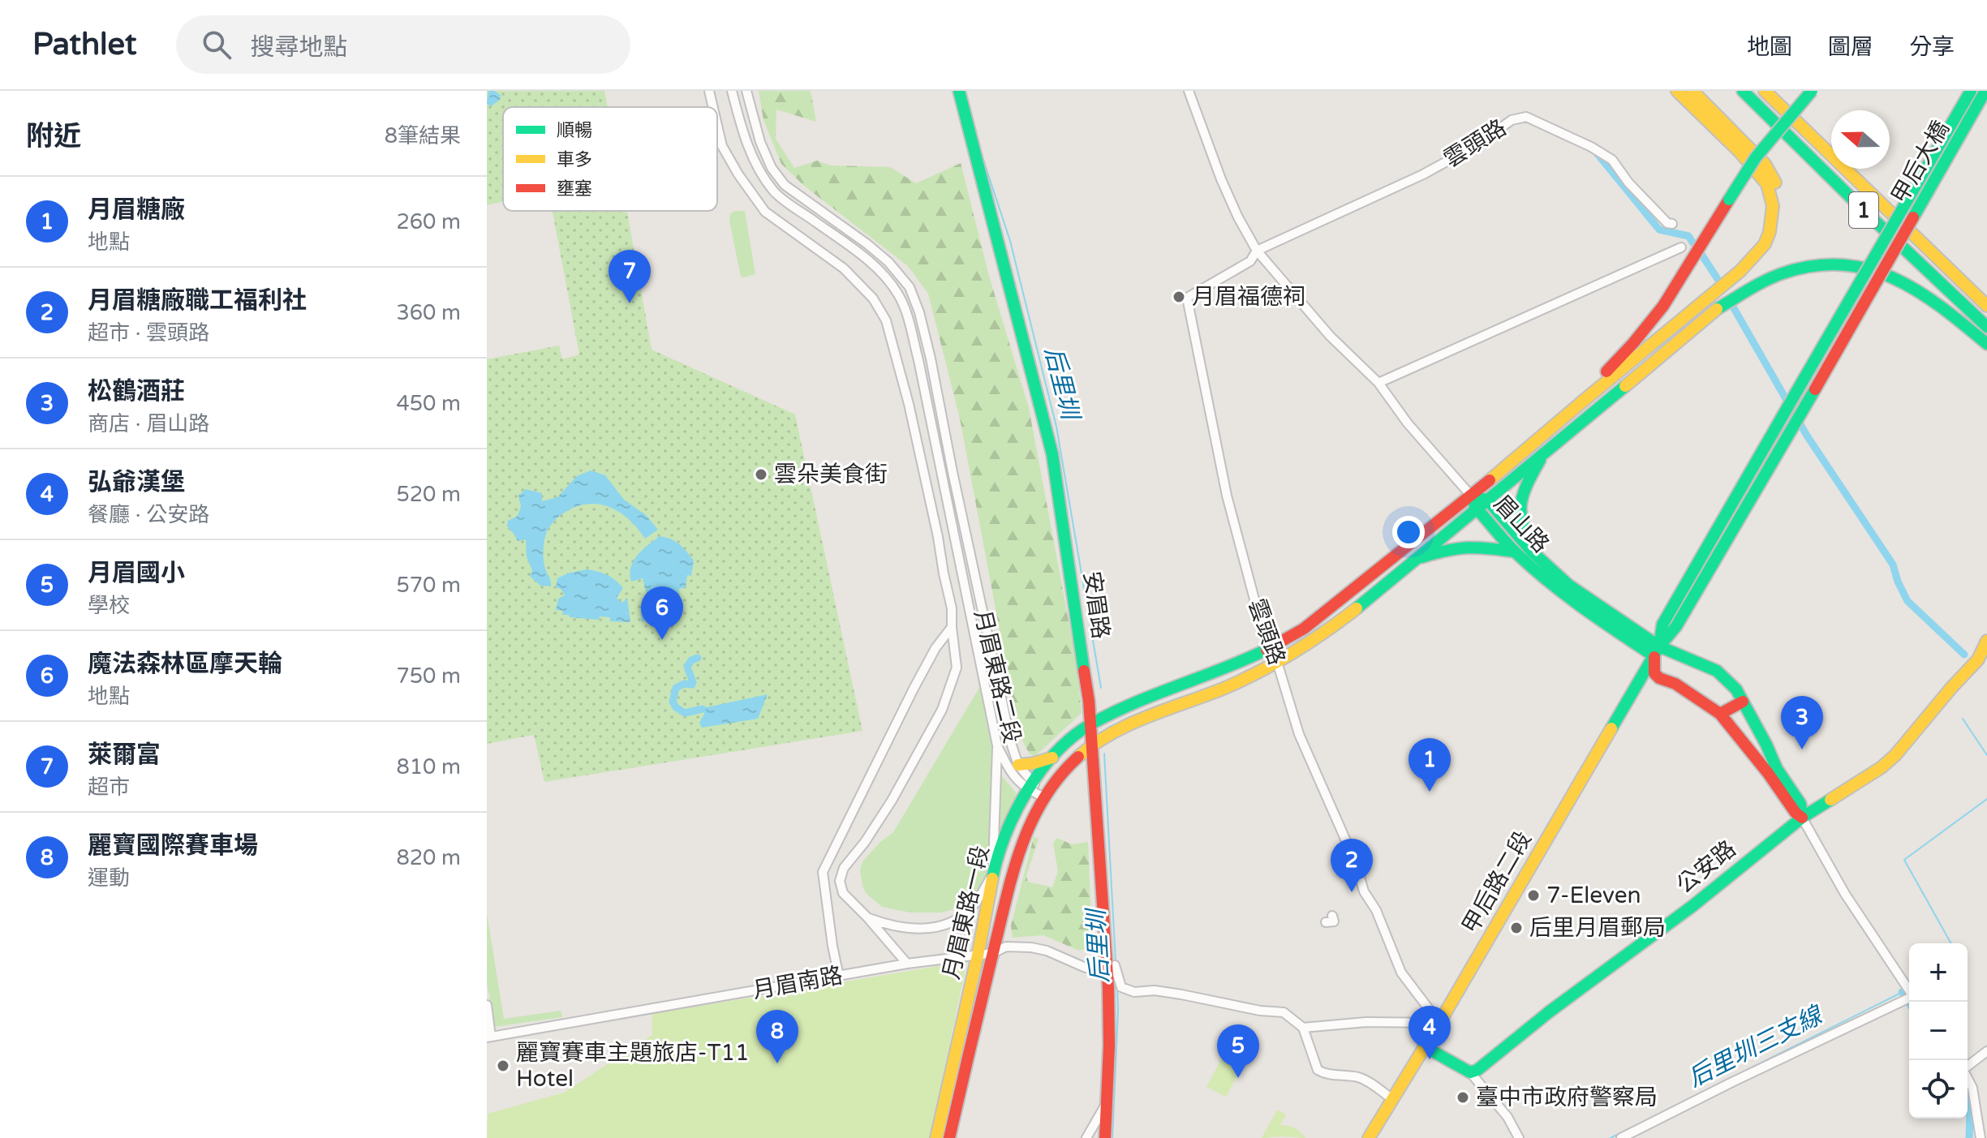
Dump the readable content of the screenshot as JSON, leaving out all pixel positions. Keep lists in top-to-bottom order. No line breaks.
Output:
{"streets":{"main road":["甲后大橋","1","眉山路","安眉路","公安路","甲后路二段","月眉東路一段"],"street":["雲頭路","月眉東路二段","月眉南路"]},"crossings":[["雲頭路","甲后路二段"],["雲頭路","月眉東路一段"],["甲后大橋","甲后路二段"],["眉山路","公安路"],["眉山路","甲后路二段"],["眉山路","月眉東路一段"],["安眉路","月眉東路一段"],["安眉路","月眉南路"],["月眉東路二段","月眉東路一段"],["月眉東路一段","月眉南路"]],"water":["后里圳","后里圳三支線"],"places":["月眉福德祠","雲朵美食街","7-Eleven","后里月眉郵局","麗寶賽車主題旅店-T11 Hotel","臺中市政府警察局"],"legend":["順暢","車多","壅塞"],"north":"left","page":{"header":"Pathlet","search":"搜尋地點","nav":["地圖","圖層","分享"],"heading":["附近","8筆結果"],"list":[{"mark":"1","name":"月眉糖廠","note":"地點","value":"260 m"},{"mark":"2","name":"月眉糖廠職工福利社","note":"超市 · 雲頭路","value":"360 m"},{"mark":"3","name":"松鶴酒莊","note":"商店 · 眉山路","value":"450 m"},{"mark":"4","name":"弘爺漢堡","note":"餐廳 · 公安路","value":"520 m"},{"mark":"5","name":"月眉國小","note":"學校","value":"570 m"},{"mark":"6","name":"魔法森林區摩天輪","note":"地點","value":"750 m"},{"mark":"7","name":"萊爾富","note":"超市","value":"810 m"},{"mark":"8","name":"麗寶國際賽車場","note":"運動","value":"820 m"}],"pins":["7","6","3","1","2","4","8","5"],"map_buttons":["+","−"]}}
